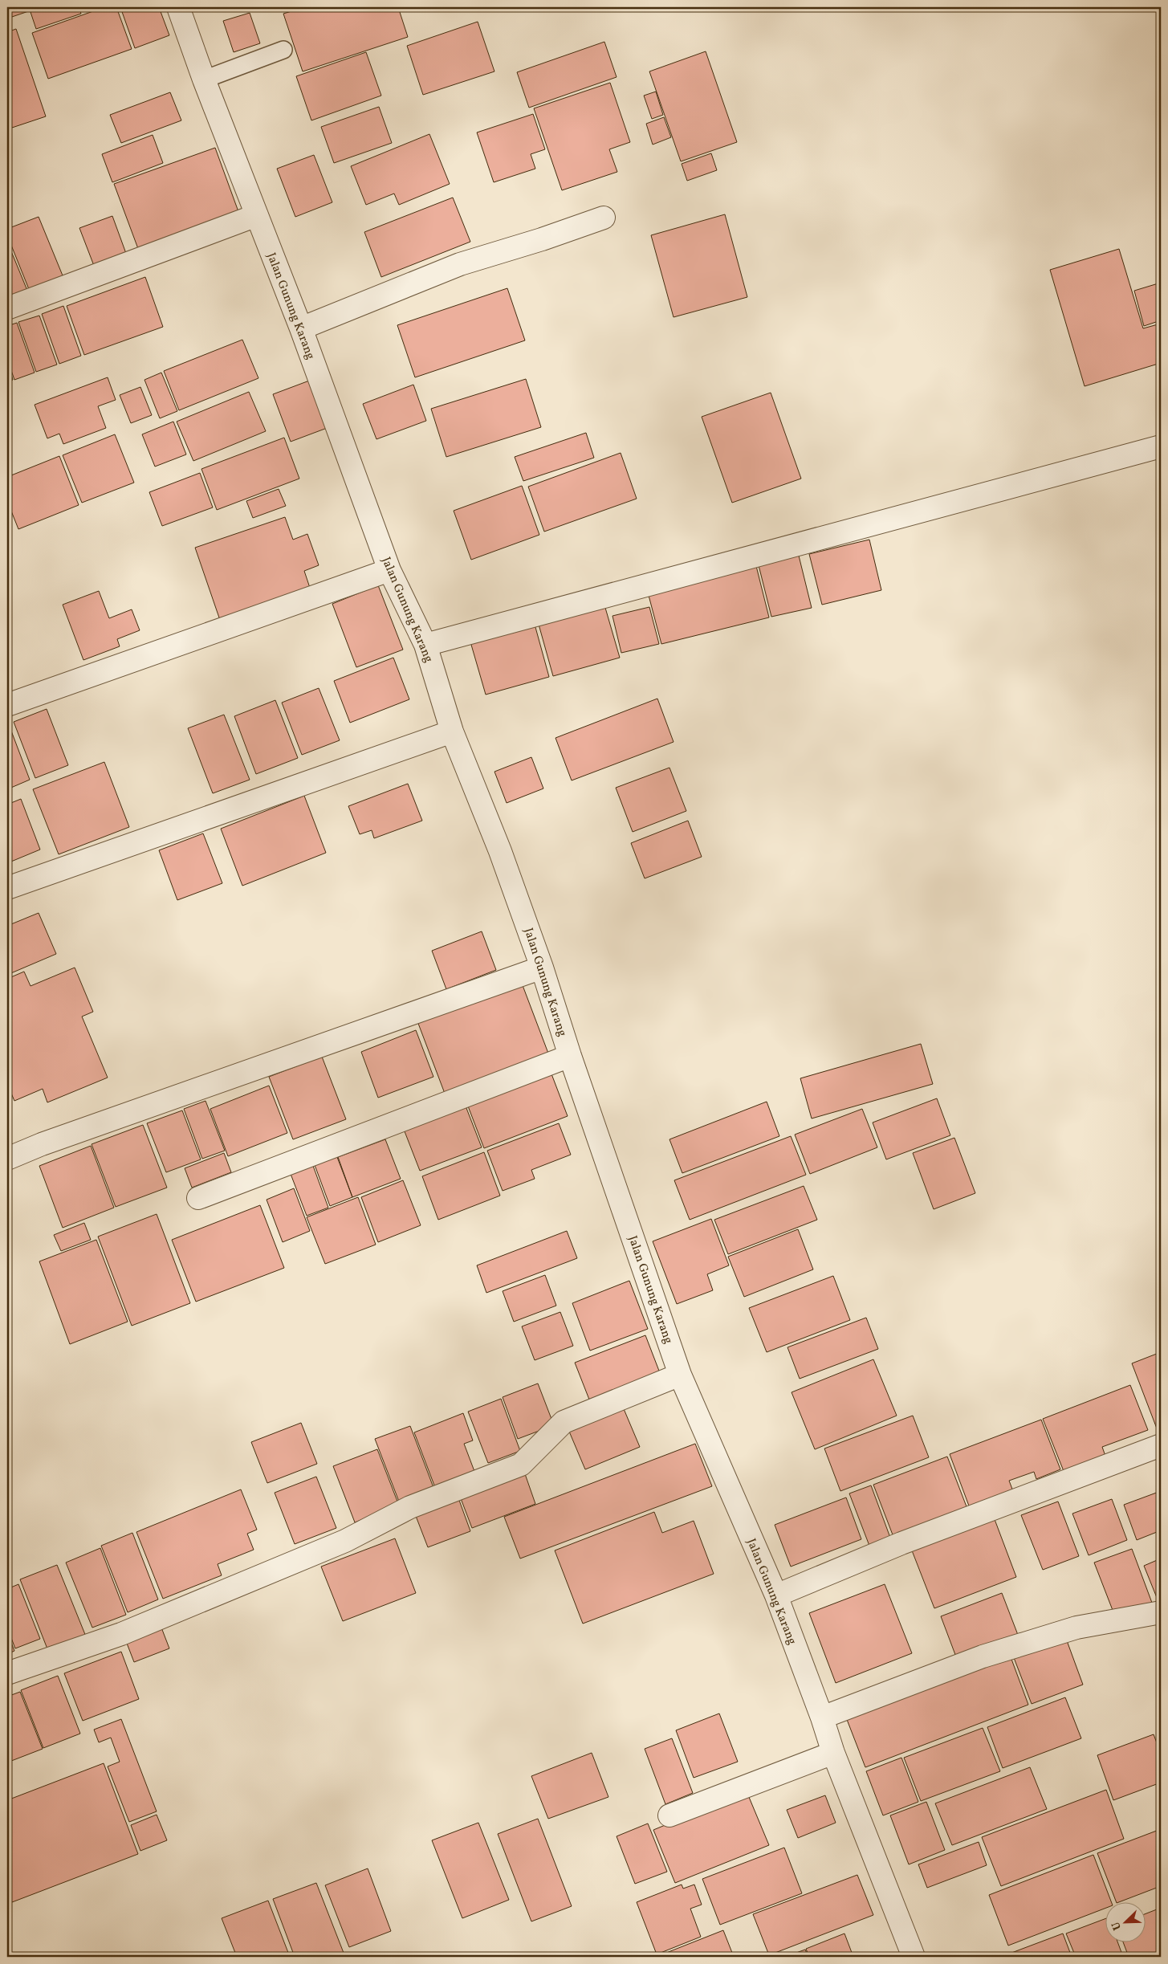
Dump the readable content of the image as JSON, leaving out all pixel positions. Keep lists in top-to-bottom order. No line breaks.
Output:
{"streets":{"street":["Jalan Gunung Karang"]},"north":"bottom left"}
